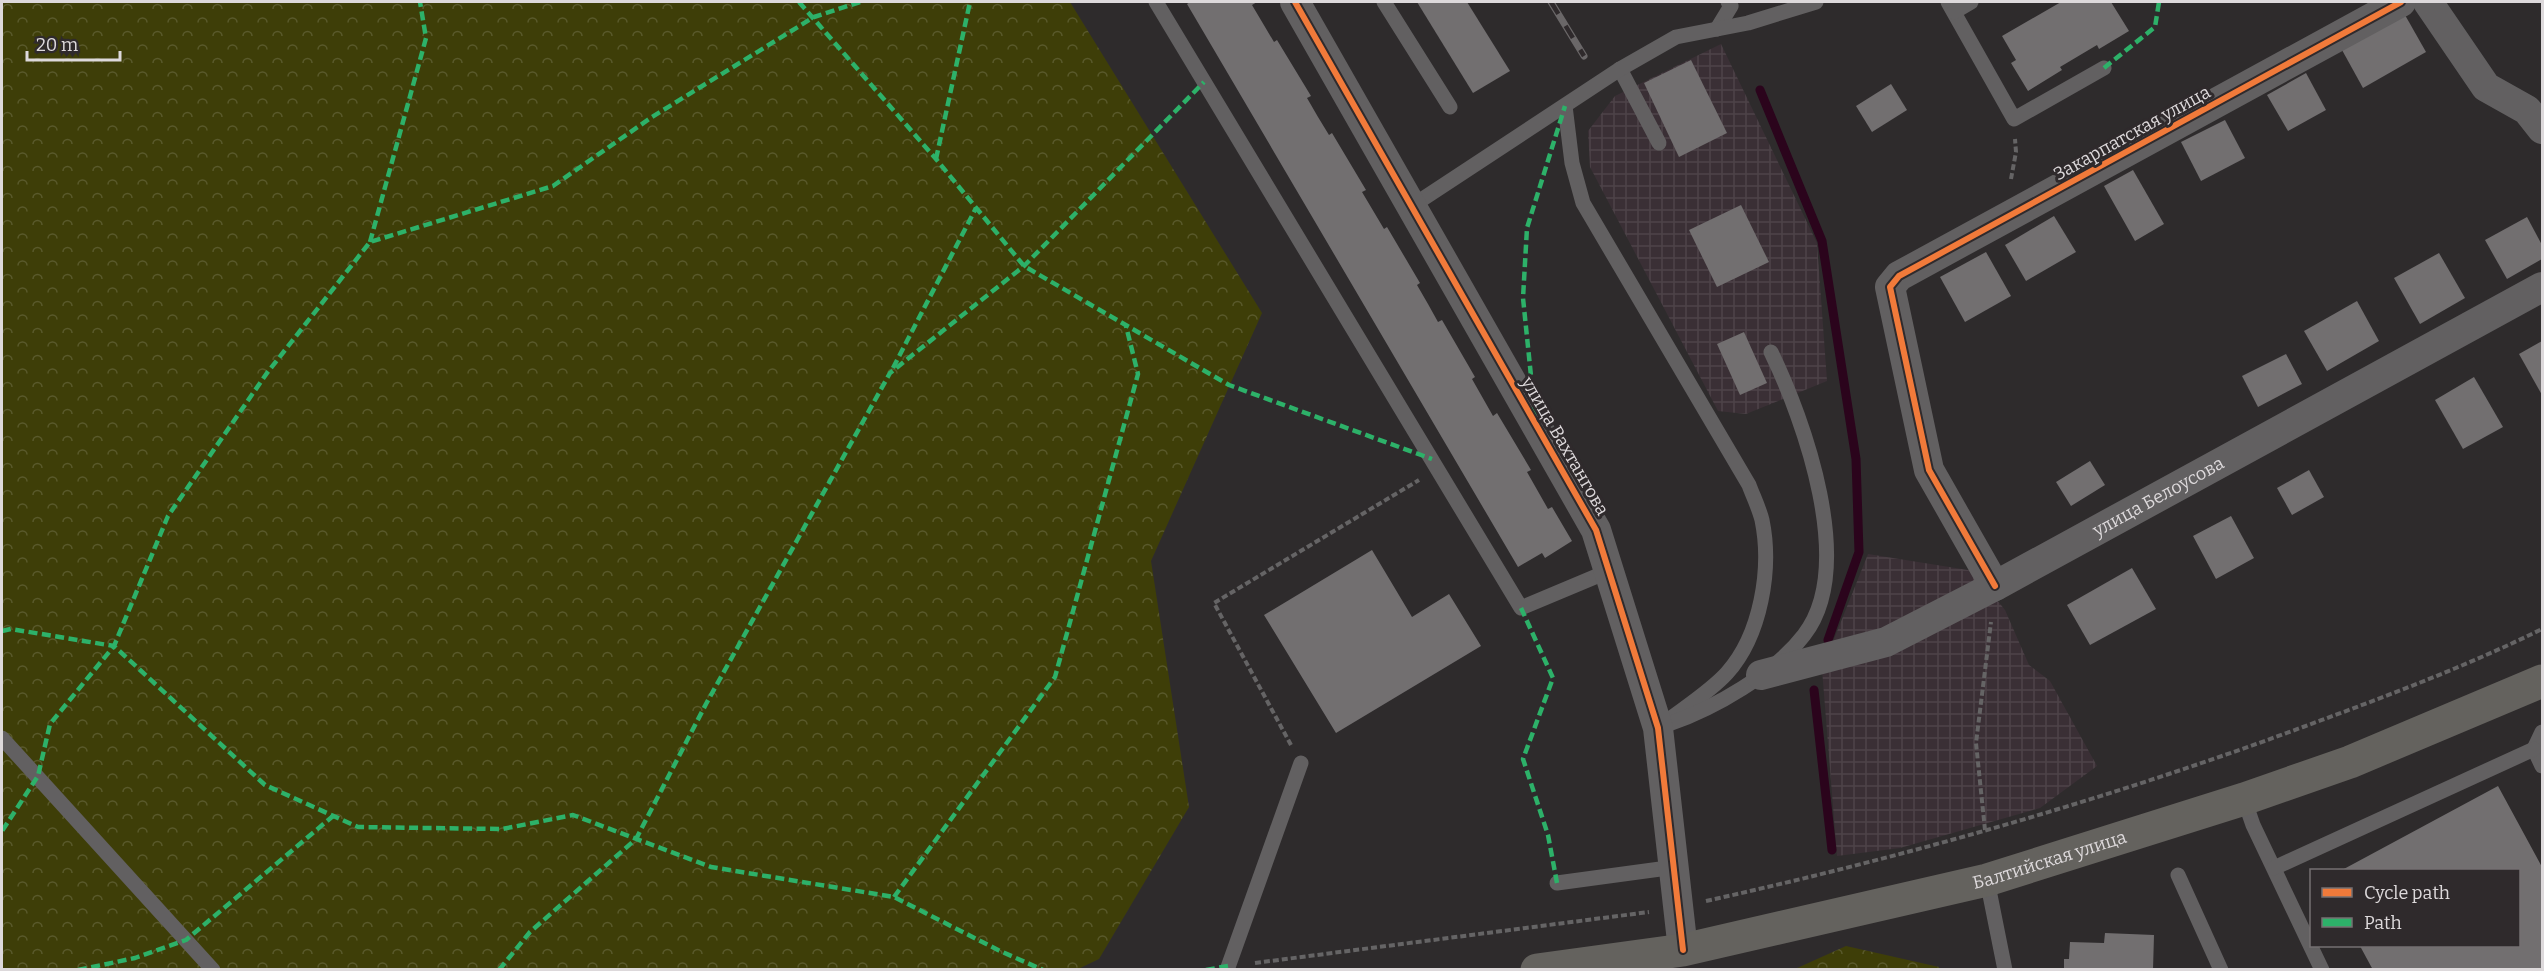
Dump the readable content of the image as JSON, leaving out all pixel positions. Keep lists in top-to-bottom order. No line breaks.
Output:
{"streets":{"main road":["Балтийская улица"],"street":["Закарпатская улица","улица Вахтангова","улица Белоусова"]},"crossings":[["Закарпатская улица","улица Белоусова"],["улица Вахтангова","Балтийская улица"]],"legend":["Cycle path","Path"],"scale_bar":"20 m"}
